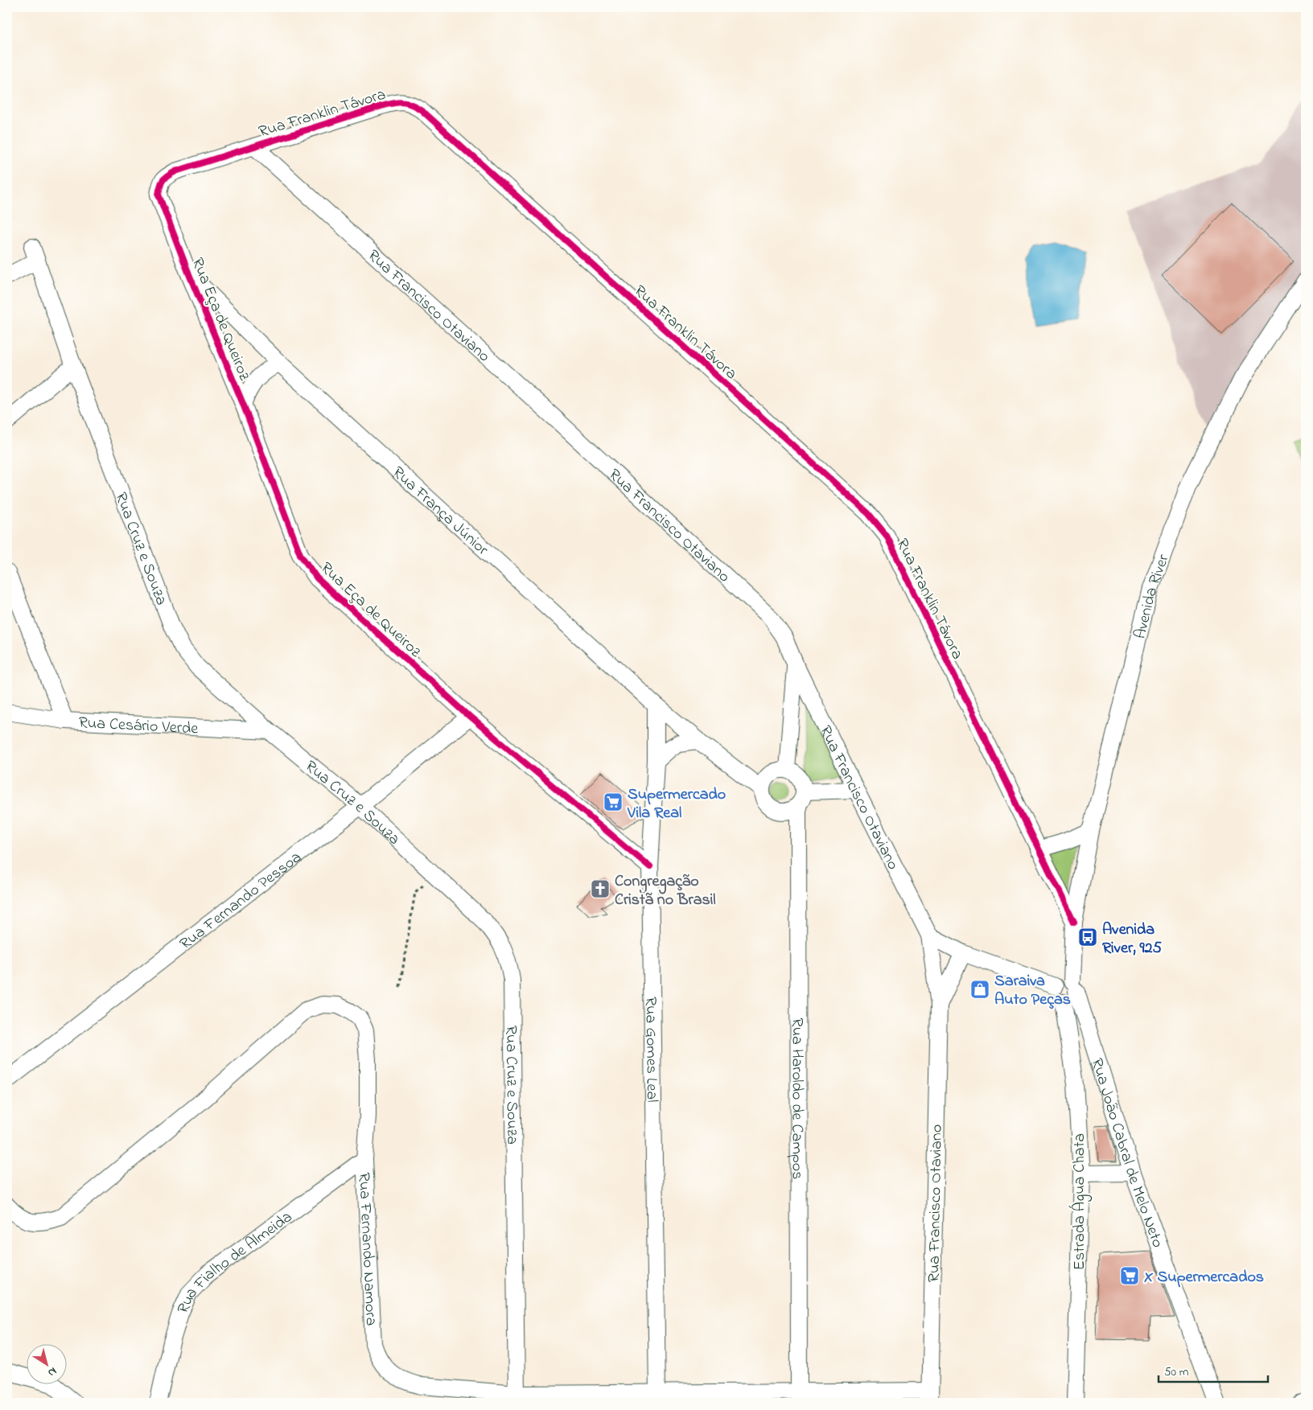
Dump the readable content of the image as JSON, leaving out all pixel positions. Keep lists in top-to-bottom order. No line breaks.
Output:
{"streets":{"street":["Rua Franklin Távora","Rua Francisco Otaviano","Rua Eça de Queiroz","Rua França Júnior","Rua Cruz e Souza","Avenida River","Rua Cesário Verde","Rua Fernando Pessoa","Rua Gomes Leal","Rua Haroldo de Campos","Rua João Cabral de Melo Neto","Estrada Água Chata","Rua Fernando Namora","Rua Fialho de Almeida"]},"crossings":[["Rua Franklin Távora","Rua Francisco Otaviano"],["Rua Franklin Távora","Rua Eça de Queiroz"],["Rua Franklin Távora","Avenida River"],["Rua Francisco Otaviano","Rua Fernando Namora"],["Rua Eça de Queiroz","Rua França Júnior"],["Rua Eça de Queiroz","Rua Fernando Pessoa"],["Rua Eça de Queiroz","Rua Gomes Leal"],["Rua França Júnior","Rua Gomes Leal"],["Rua França Júnior","Rua Haroldo de Campos"],["Rua Cruz e Souza","Rua Cesário Verde"],["Rua Cruz e Souza","Rua Fernando Pessoa"],["Rua Cruz e Souza","Rua Fernando Namora"],["Avenida River","Rua João Cabral de Melo Neto"],["Avenida River","Estrada Água Chata"],["Rua Gomes Leal","Rua Fernando Namora"],["Rua Haroldo de Campos","Rua Fernando Namora"],["Rua João Cabral de Melo Neto","Estrada Água Chata"],["Rua Fernando Namora","Rua Fialho de Almeida"]],"places":{"supermarket":["Supermercado Vila Real","X Supermercados"],"church":["Congregação Cristã no Brasil"],"bus stop":["Avenida River, 925"],"shop":["Saraiva Auto Peças"]},"scale_bar":"50 m","north":"bottom right"}
